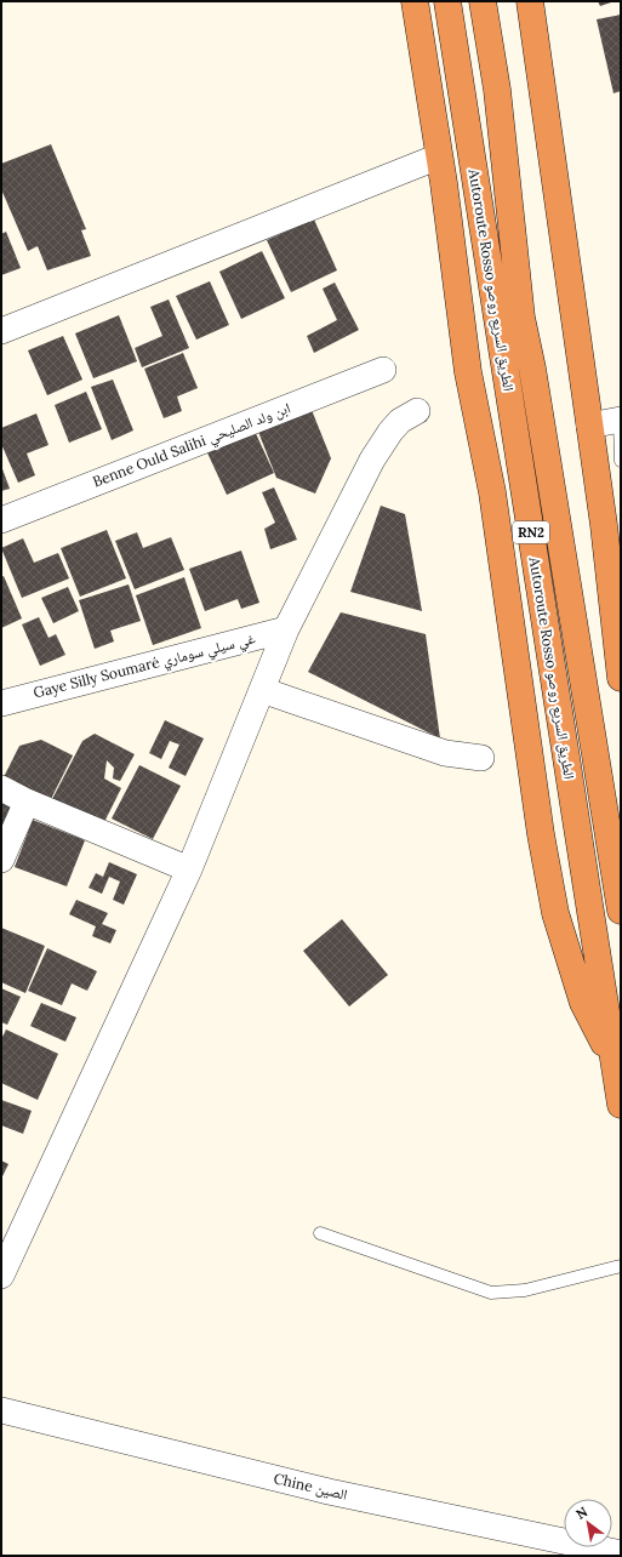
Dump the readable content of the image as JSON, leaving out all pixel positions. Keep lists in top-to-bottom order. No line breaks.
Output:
{"streets":{"highway":["Autoroute Rosso الطريق السريع روصو","RN2"],"street":["Benne Ould Salihi ابن ولد الصليحي","Gaye Silly Soumaré غي سيلي سوماري","Chine الصين"]},"north":"top left"}
